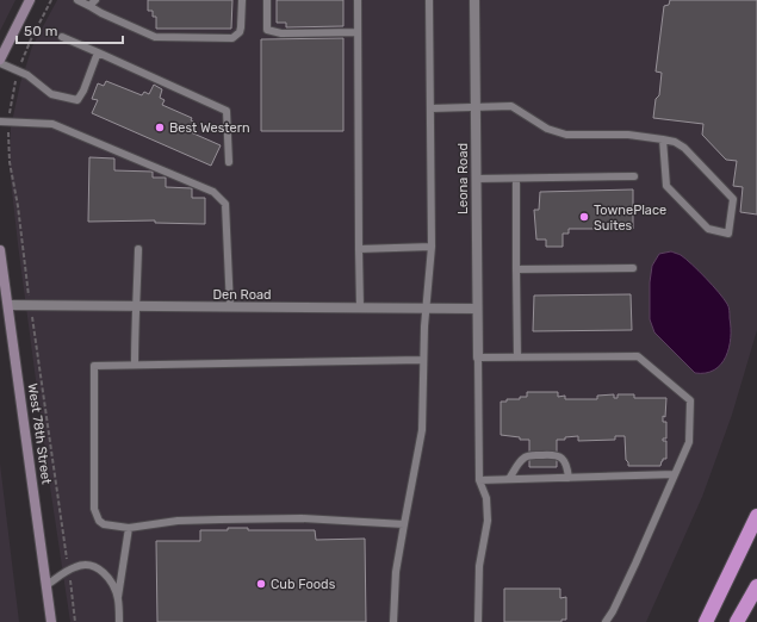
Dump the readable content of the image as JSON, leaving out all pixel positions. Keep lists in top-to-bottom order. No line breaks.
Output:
{"streets":{"street":["Leona Road","Den Road","West 78th Street"]},"crossings":[["Leona Road","Den Road"],["Den Road","West 78th Street"]],"places":["Best Western","TownePlace Suites","Cub Foods"],"scale_bar":"50 m"}
